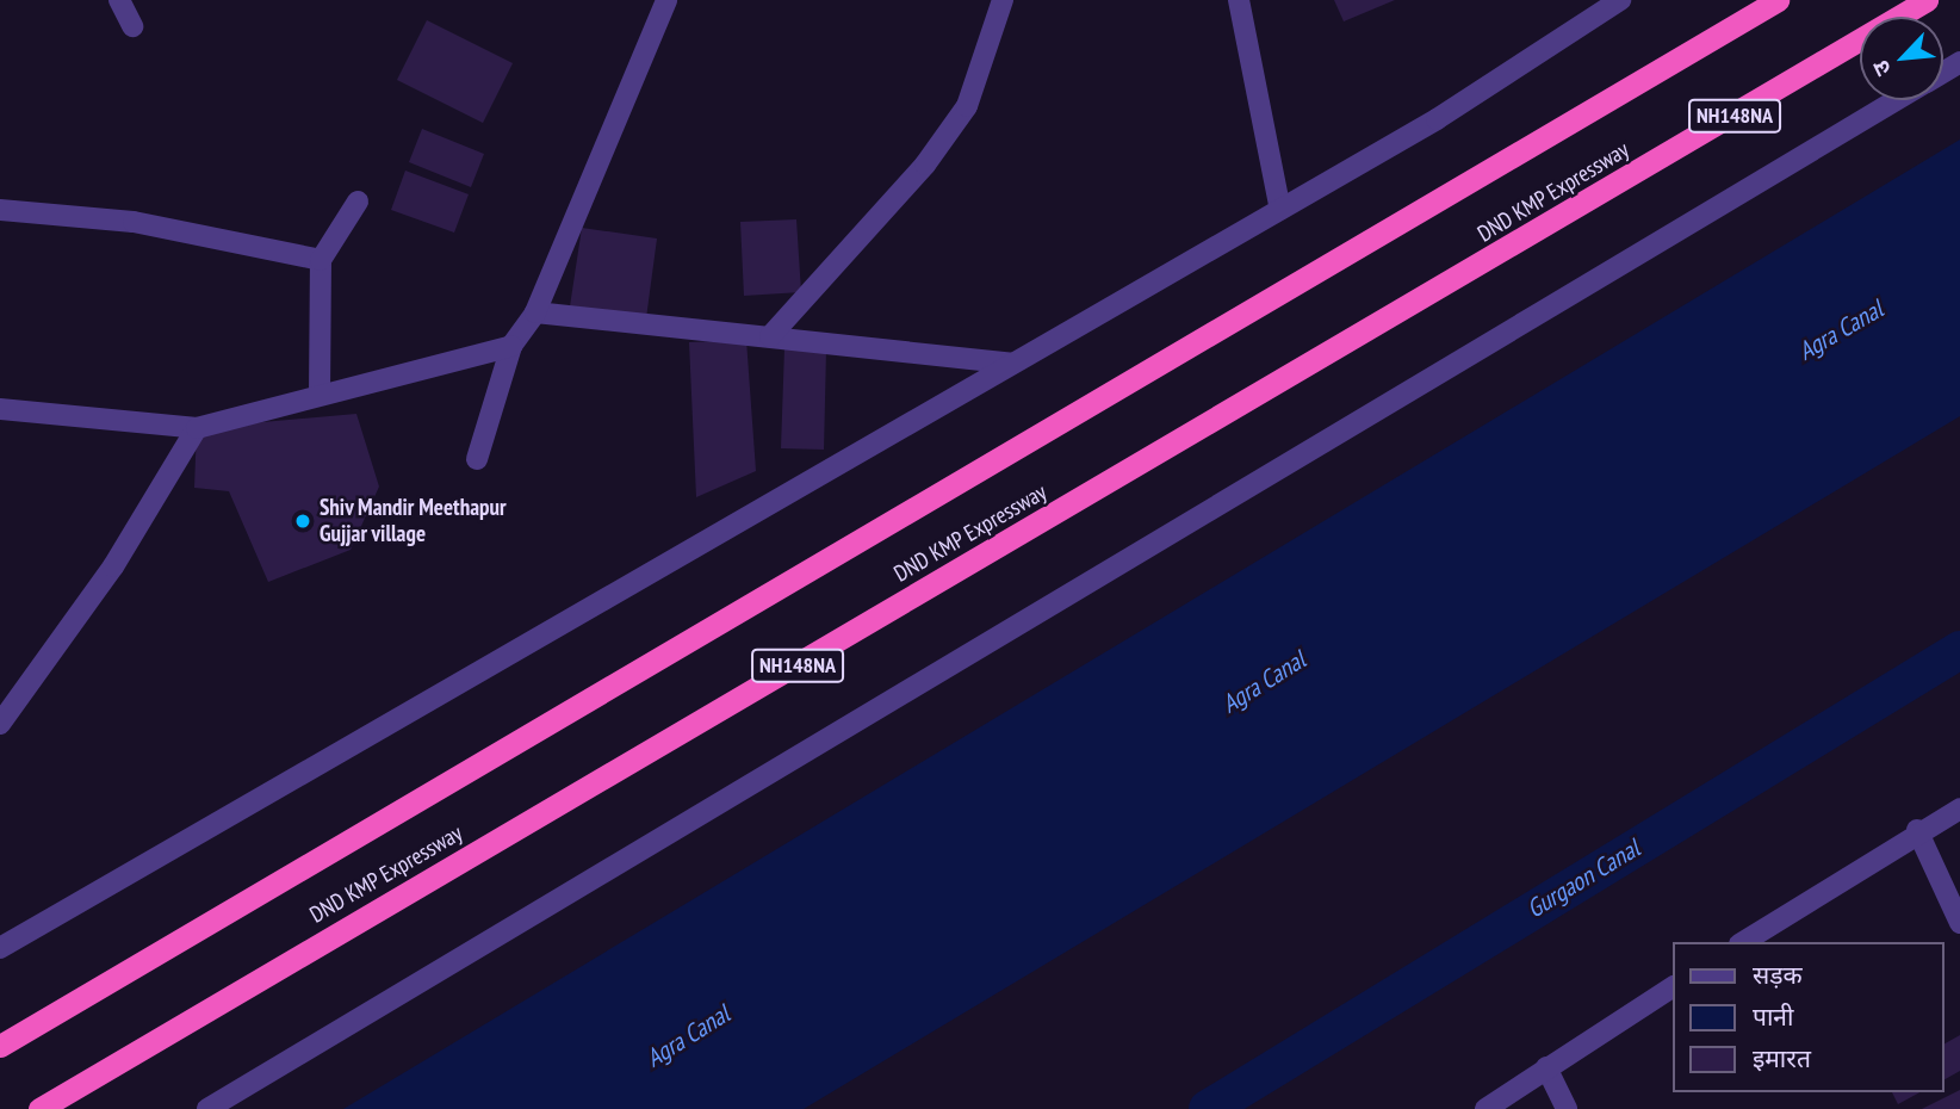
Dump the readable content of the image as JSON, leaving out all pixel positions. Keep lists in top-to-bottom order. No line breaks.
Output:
{"streets":{"highway":["NH148NA","DND KMP Expressway"]},"water":["Agra Canal","Gurgaon Canal"],"places":["Shiv Mandir Meethapur Gujjar village"],"legend":["सड़क","पानी","इमारत"],"north":"bottom left"}
